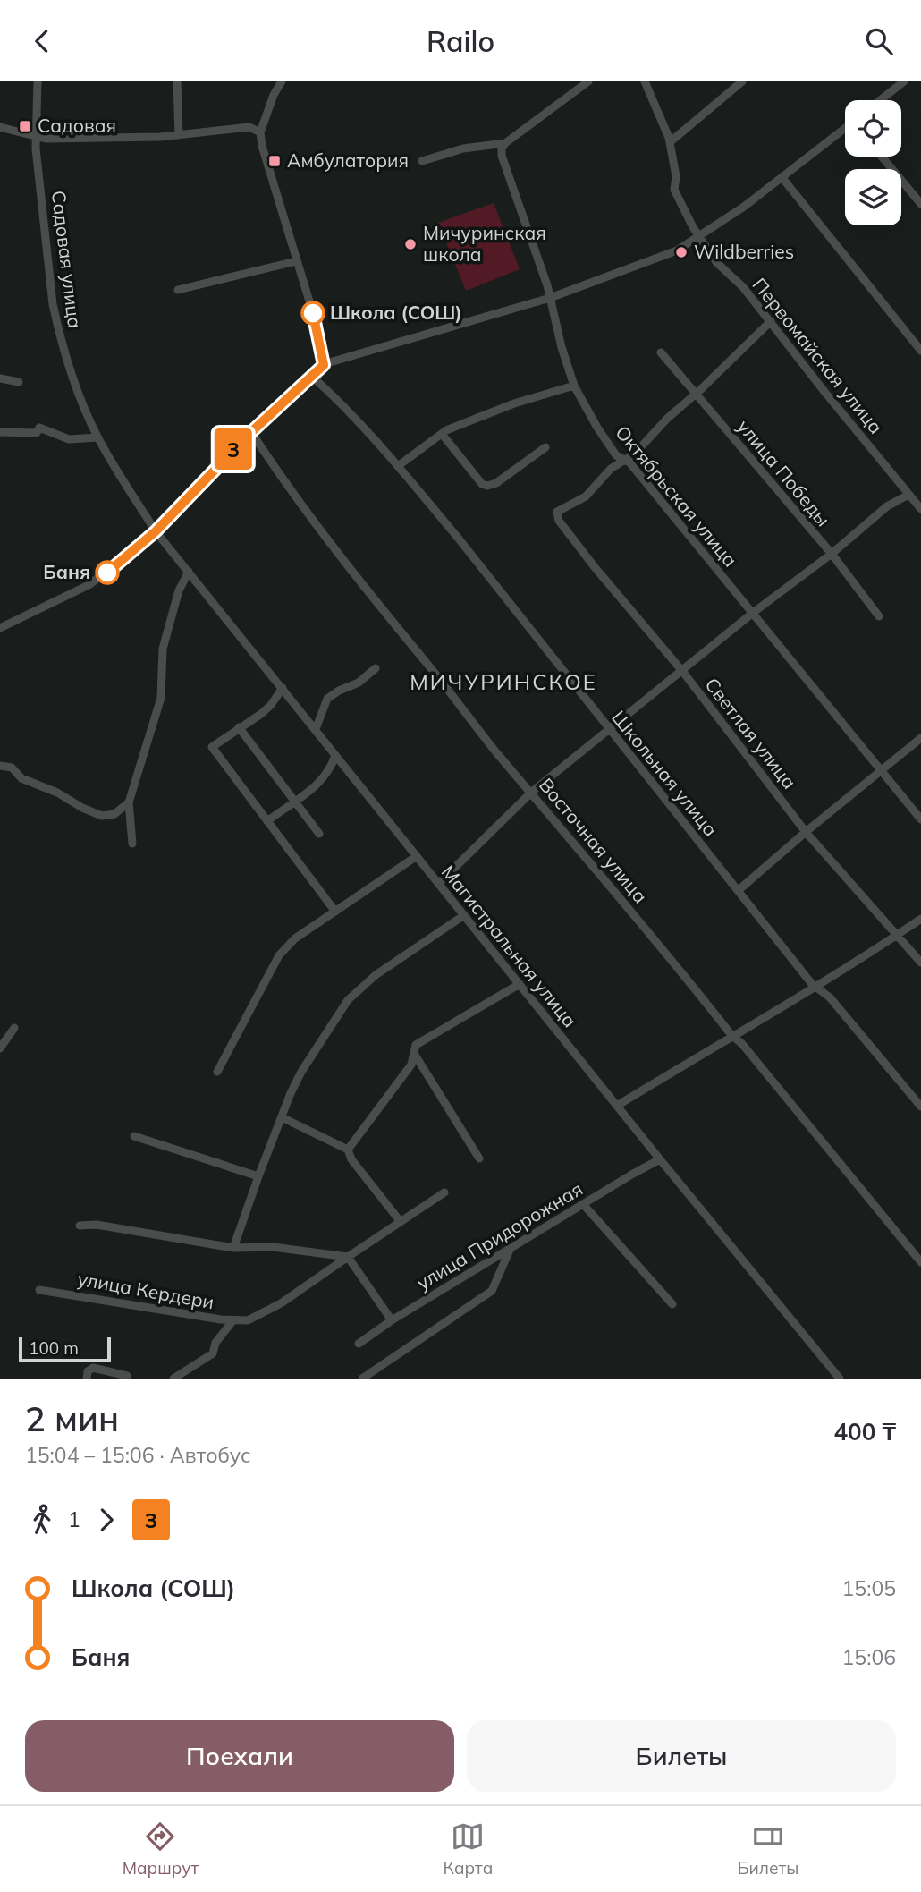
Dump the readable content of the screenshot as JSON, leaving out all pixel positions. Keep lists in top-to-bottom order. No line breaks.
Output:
{"streets":{"street":["Садовая улица","Первомайская улица","улица Победы","Октябрьская улица","Светлая улица","Школьная улица","Восточная улица","Магистральная улица","улица Придорожная","улица Кердери"]},"crossings":[["Садовая улица","Магистральная улица"],["Октябрьская улица","Светлая улица"],["Магистральная улица","улица Придорожная"]],"districts":["МИЧУРИНСКОЕ"],"places":{"transit":["Садовая","Амбулатория"],"other":["Мичуринская школа","Wildberries","Школа (СОШ)","Баня"]},"lines":["bus line 3"],"scale_bar":"100 m","page":{"header":"Railo","on_map":"3","scale":"100 m","heading":["2 мин","15:04 – 15:06 · Автобус","400 ₸"],"legs":["1","3"],"list":[{"name":"Школа (СОШ)","value":"15:05"},{"name":"Баня","value":"15:06"}],"buttons":["Поехали","Билеты"],"tabs":["Маршрут","Карта","Билеты"]}}
